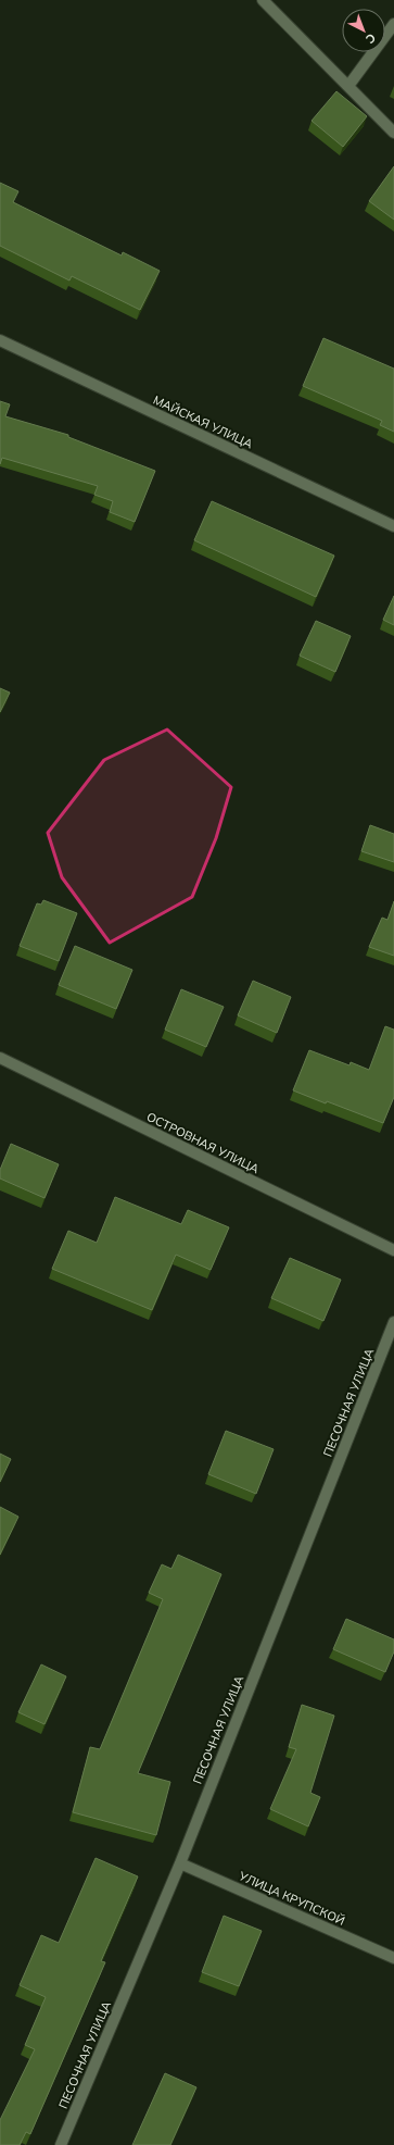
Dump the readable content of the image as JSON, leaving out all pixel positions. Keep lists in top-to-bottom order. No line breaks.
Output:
{"streets":{"street":["МАЙСКАЯ УЛИЦА","ОСТРОВНАЯ УЛИЦА","ПЕСОЧНАЯ УЛИЦА","УЛИЦА КРУПСКОЙ"]},"crossings":[["ПЕСОЧНАЯ УЛИЦА","УЛИЦА КРУПСКОЙ"]],"north":"bottom right"}
